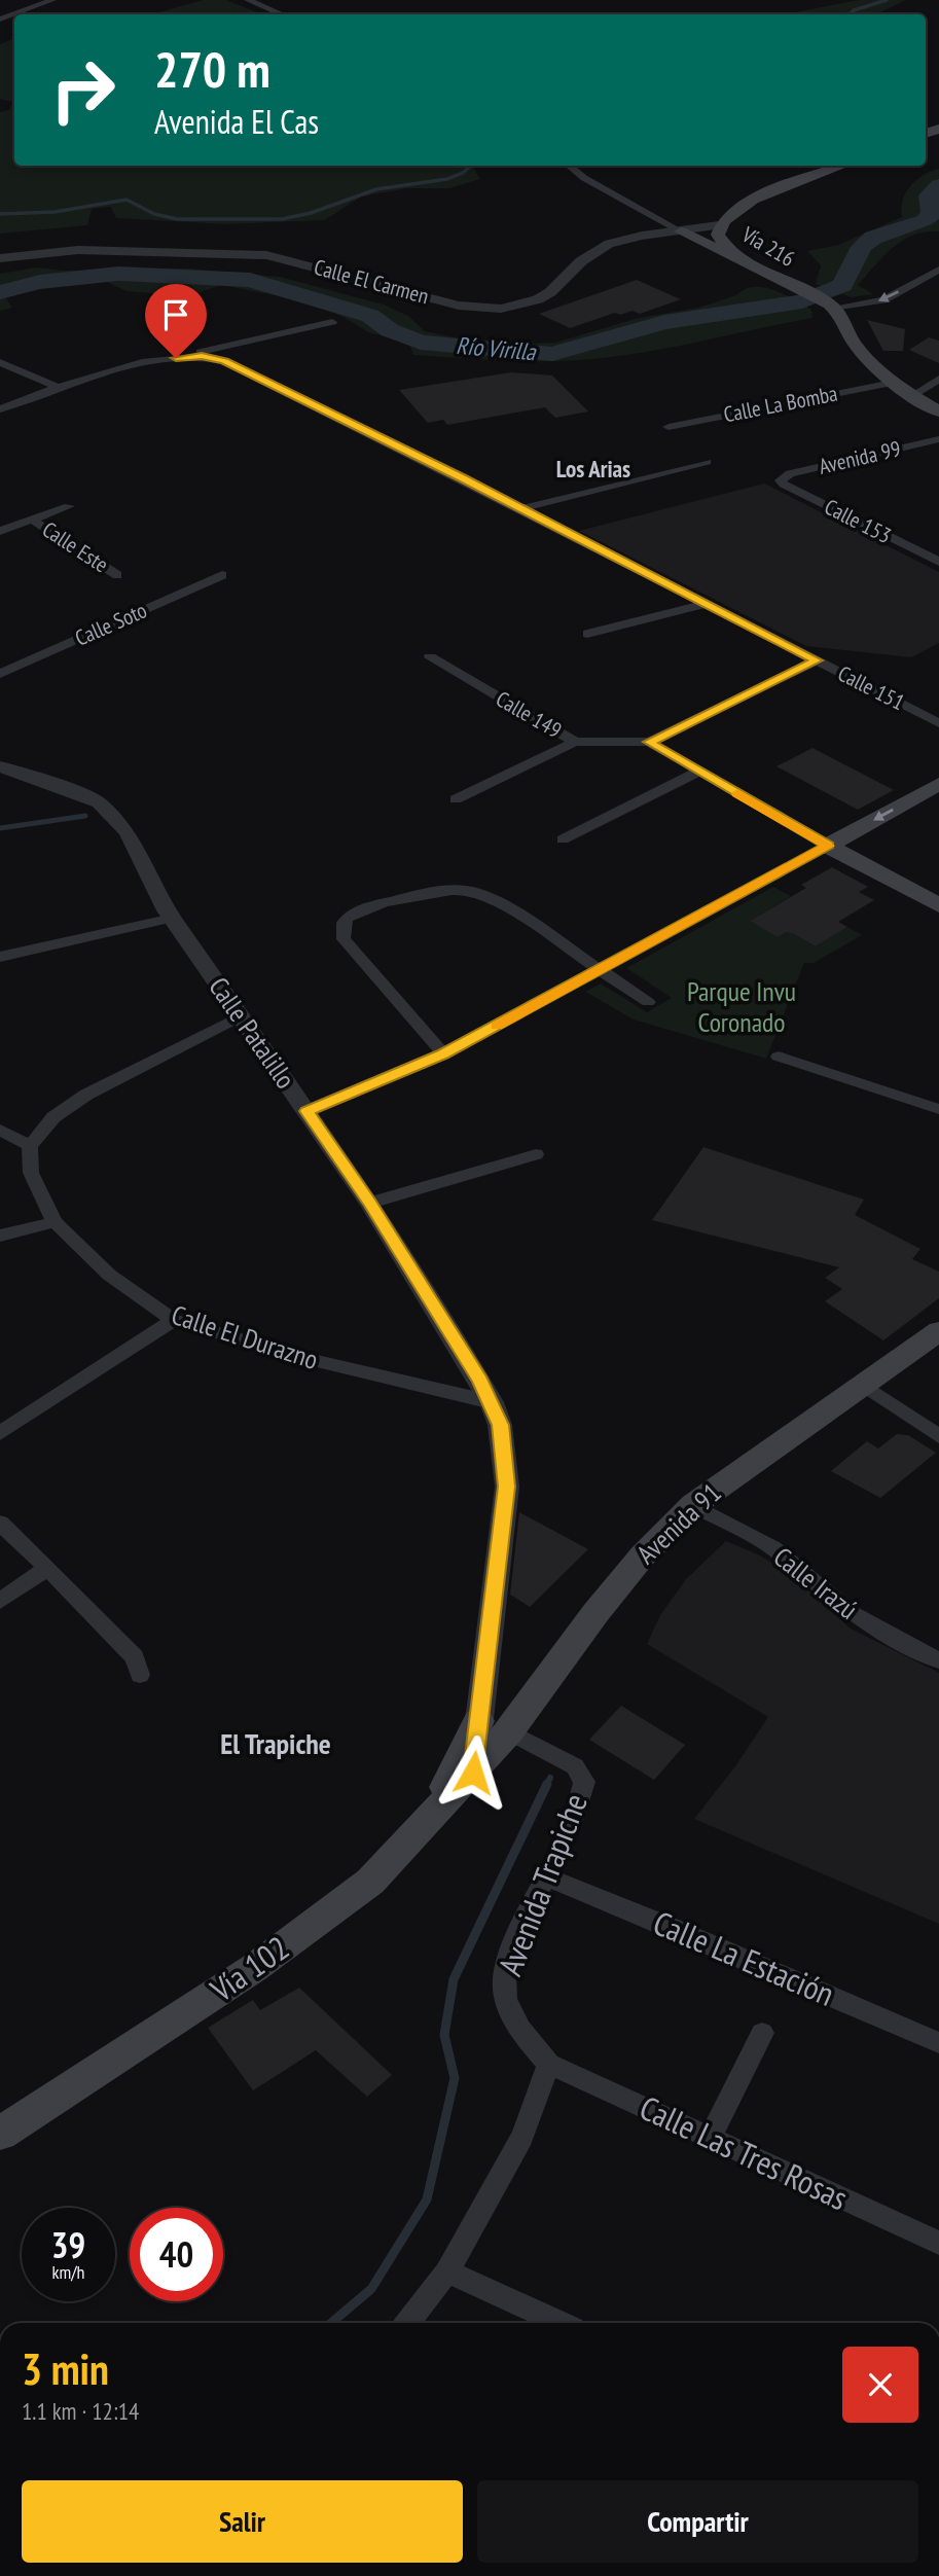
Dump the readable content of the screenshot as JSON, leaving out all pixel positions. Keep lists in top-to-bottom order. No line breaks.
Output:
{"streets":{"main road":["Vía 216","Avenida 91","Vía 102"],"street":["Calle El Carmen","Calle La Bomba","Avenida 99","Calle 153","Calle Este","Calle Soto","Calle 151","Calle 149","Calle Patalillo","Calle El Durazno","Calle Irazú","Avenida Trapiche","Calle La Estación","Calle Las Tres Rosas"]},"crossings":[["Vía 216","Calle El Carmen"],["Avenida 99","Calle 153"],["Calle Patalillo","Calle El Durazno"],["Calle Patalillo","Avenida 91"],["Calle Patalillo","Avenida Trapiche"],["Avenida 91","Calle Irazú"],["Avenida 91","Avenida Trapiche"],["Avenida 91","Vía 102"],["Avenida Trapiche","Calle La Estación"],["Avenida Trapiche","Calle Las Tres Rosas"]],"districts":["Los Arias","El Trapiche"],"water":["Río Virilla"],"parks":["Parque Invu Coronado"],"page":{"turn":["270 m","Avenida El Cas"],"speed":"39 km/h","limit":"40","heading":["3 min","1.1 km · 12:14"],"buttons":["Salir","Compartir"]}}
